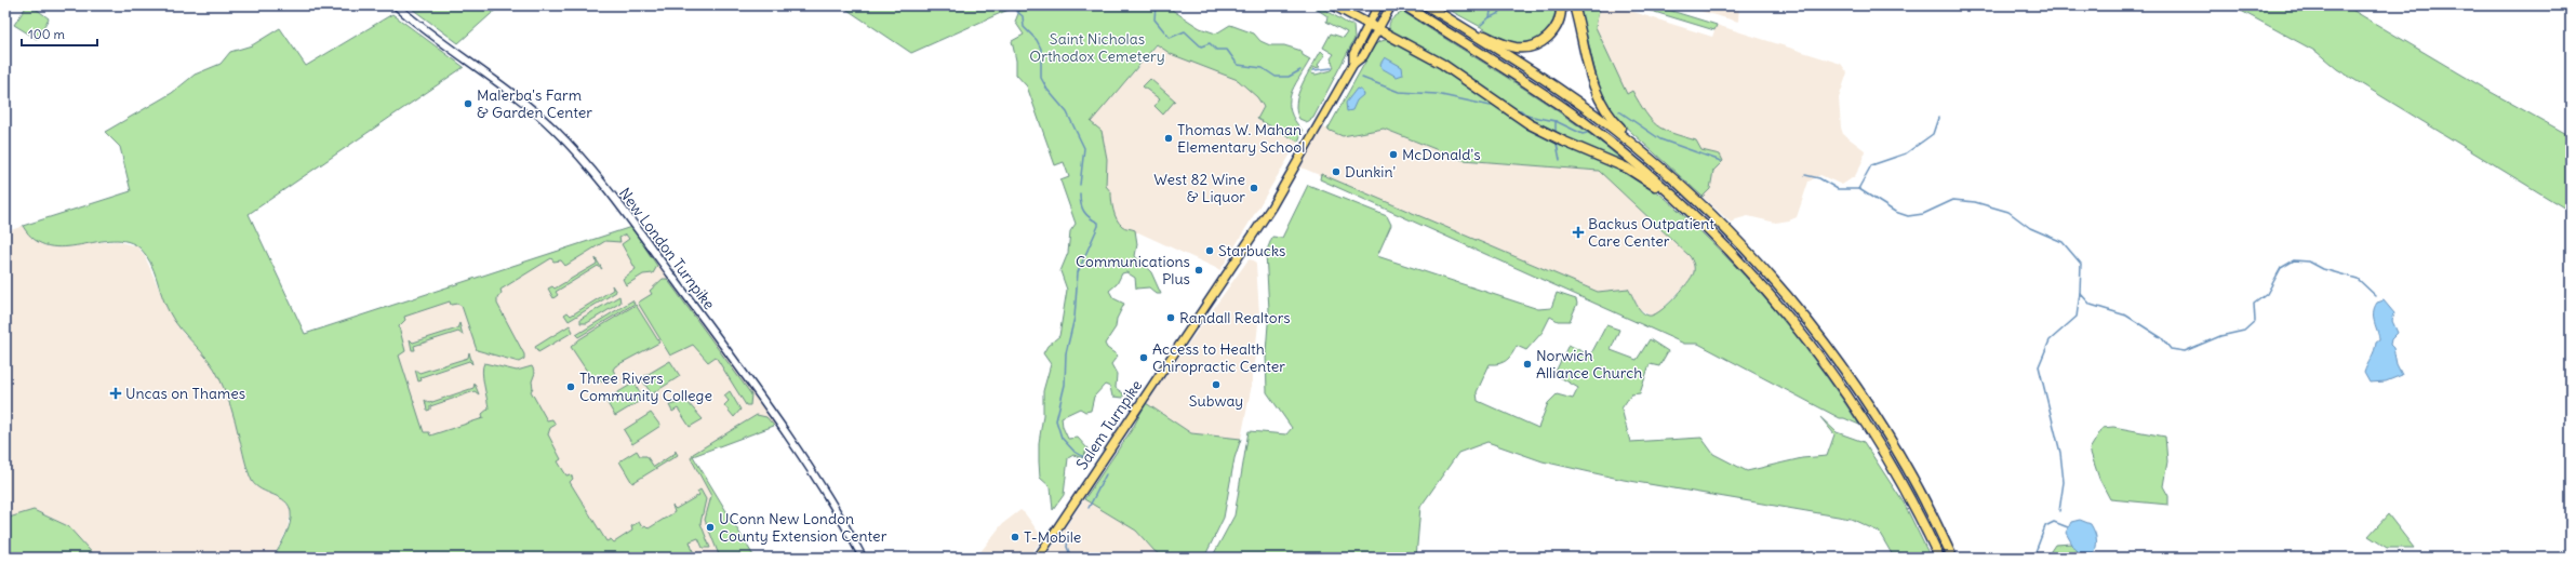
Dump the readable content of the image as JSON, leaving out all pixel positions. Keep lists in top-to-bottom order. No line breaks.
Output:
{"streets":{"main road":["New London Turnpike","Salem Turnpike"]},"parks":["Saint Nicholas Orthodox Cemetery"],"places":{"other":["Malerba's Farm & Garden Center","Thomas W. Mahan Elementary School","McDonald's","Dunkin'","West 82 Wine & Liquor","Starbucks","Communications Plus","Randall Realtors","Access to Health Chiropractic Center","Norwich Alliance Church","Subway","Three Rivers Community College","UConn New London County Extension Center","T-Mobile"],"health":["Backus Outpatient Care Center","Uncas on Thames"]},"scale_bar":"100 m"}
